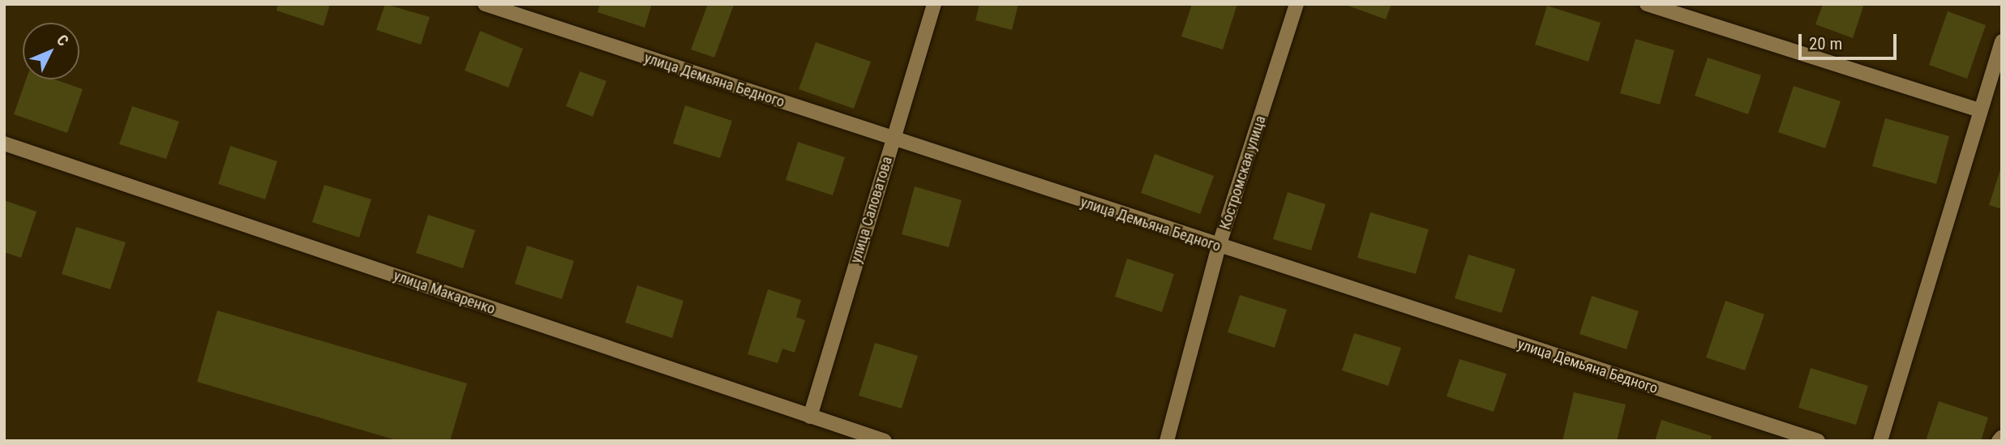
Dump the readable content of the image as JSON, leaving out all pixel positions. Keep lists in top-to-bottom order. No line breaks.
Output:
{"streets":{"street":["улица Демьяна Бедного","Костромская улица","улица Саловатова","улица Макаренко"]},"crossings":[["улица Демьяна Бедного","Костромская улица"],["улица Демьяна Бедного","улица Саловатова"],["улица Саловатова","улица Макаренко"]],"scale_bar":"20 m","north":"top right"}
